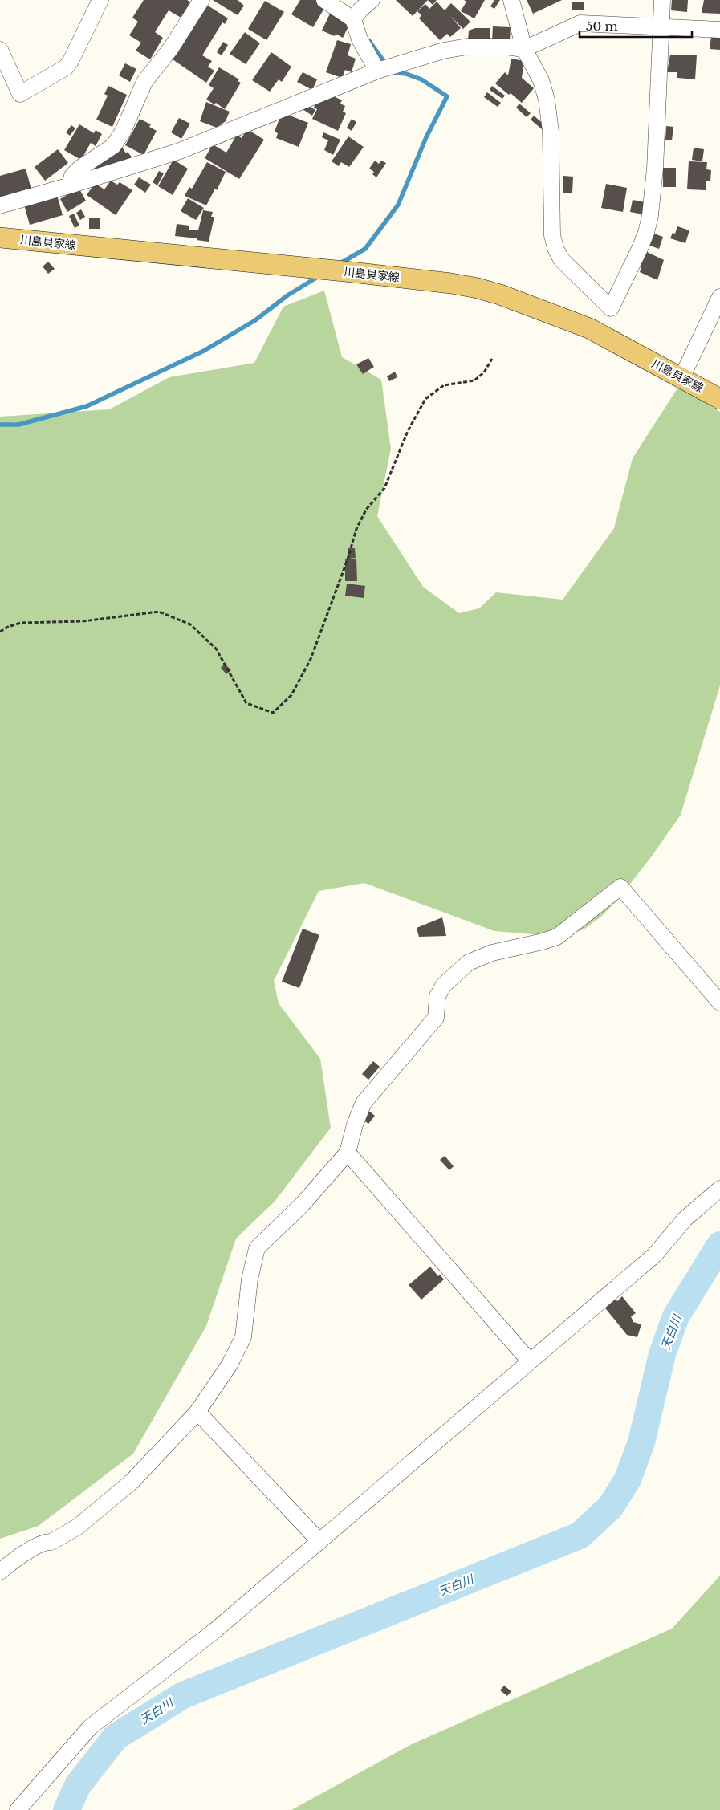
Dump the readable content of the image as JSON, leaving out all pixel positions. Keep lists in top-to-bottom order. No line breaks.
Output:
{"streets":{"main road":["川島貝家線"]},"water":["天白川"],"scale_bar":"50 m"}
